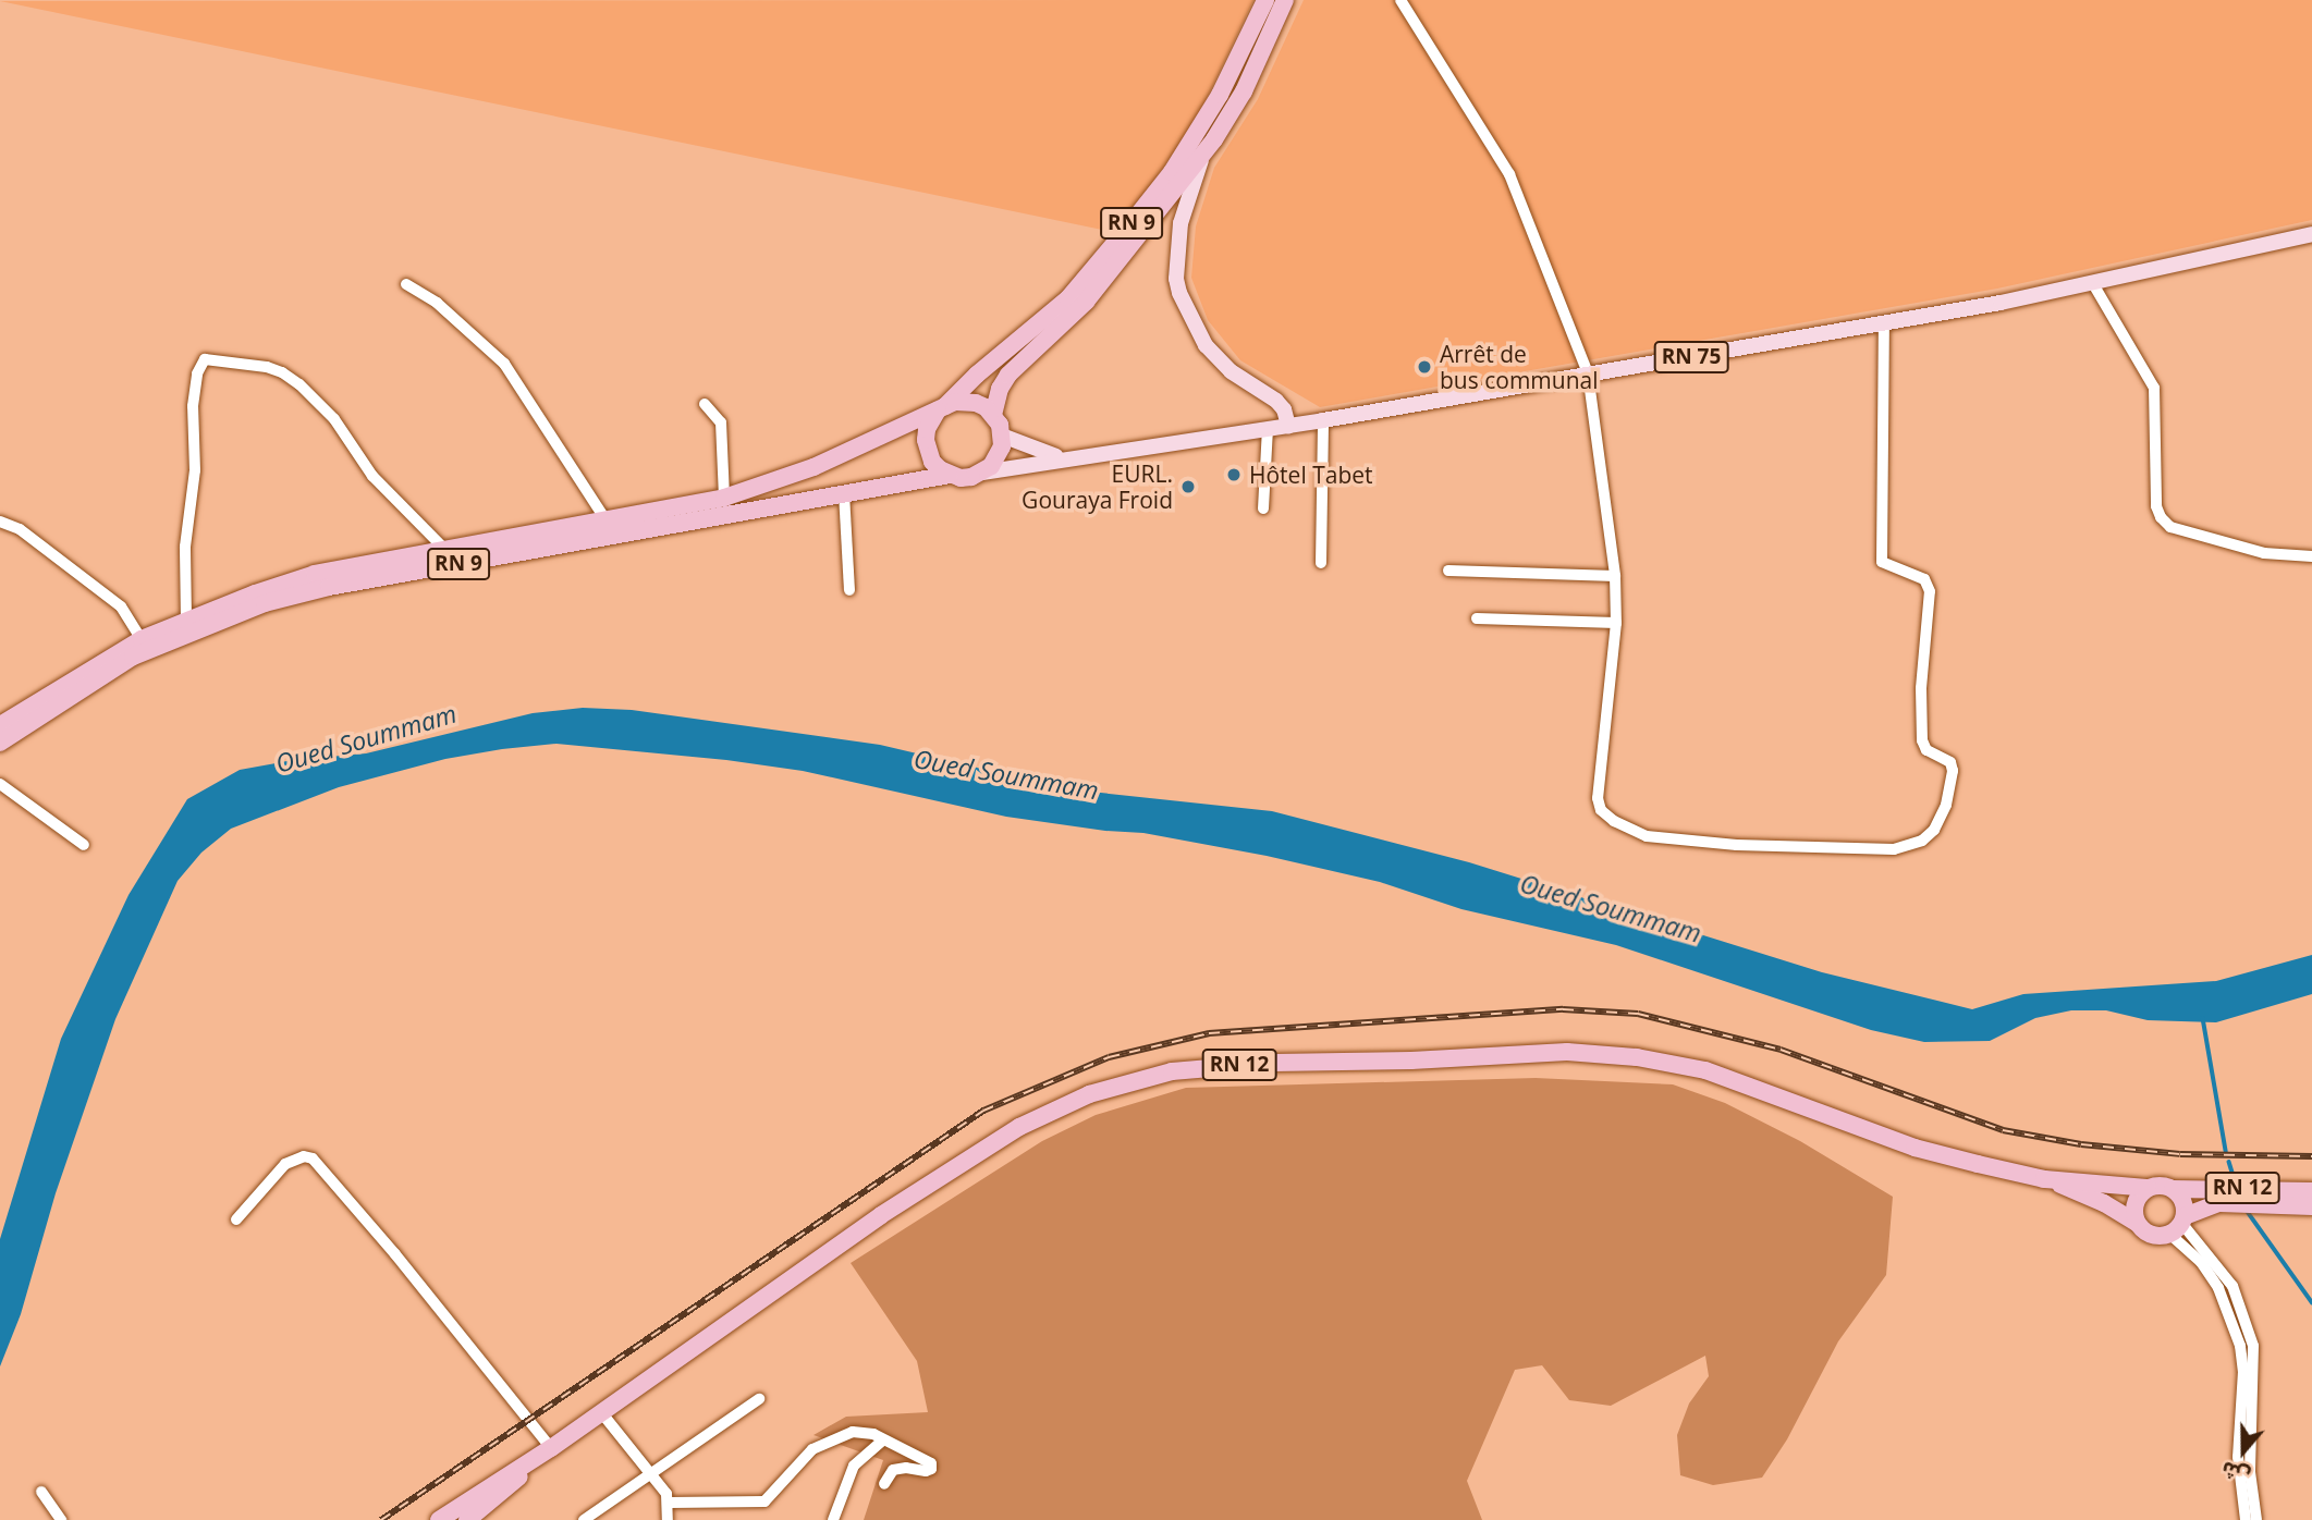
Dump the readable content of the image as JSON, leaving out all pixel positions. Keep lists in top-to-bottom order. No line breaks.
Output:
{"streets":{"highway":["RN 9","RN 12"],"main road":["RN 75"]},"crossings":[["RN 9","RN 75"]],"water":["Oued Soummam"],"places":["Arrêt de bus communal","Hôtel Tabet","EURL. Gouraya Froid"],"north":"bottom"}
